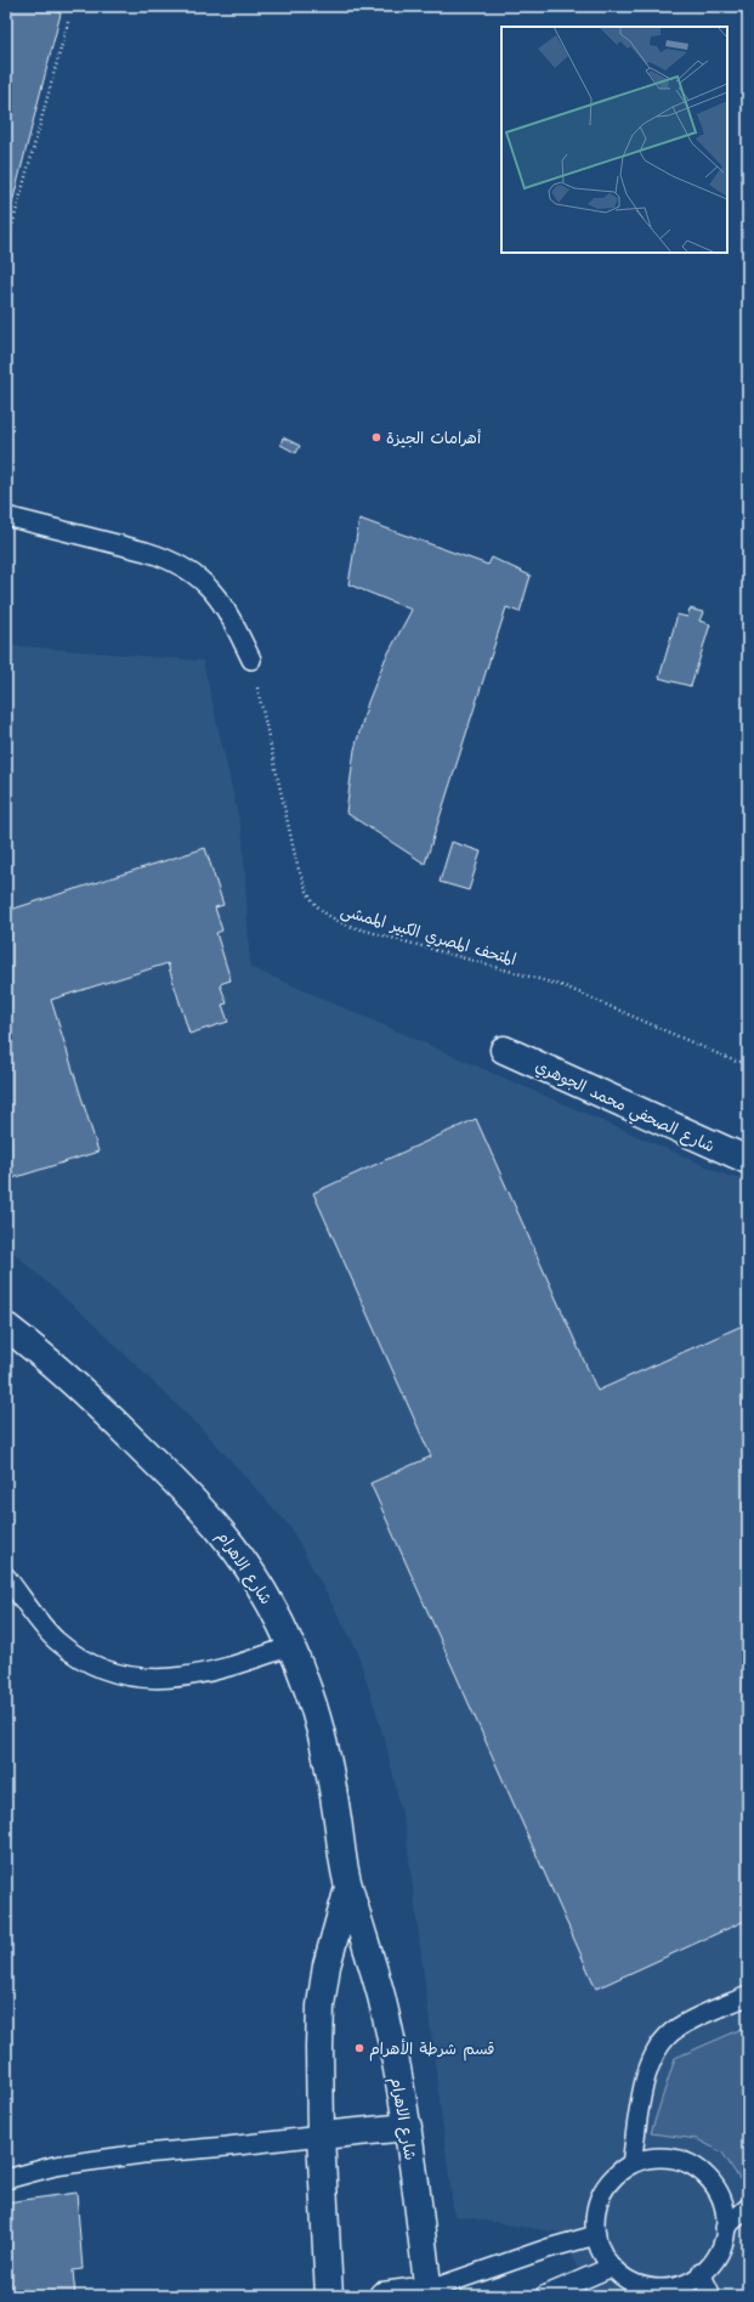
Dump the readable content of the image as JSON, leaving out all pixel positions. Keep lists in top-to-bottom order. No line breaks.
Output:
{"streets":{"street":["شارع الصحفي محمد الجوهري","شارع الاهرام"],"path":["المتحف المصري الكبير الممشى"]},"places":["أهرامات الجيزة","قسم شرطة الأهرام"]}
